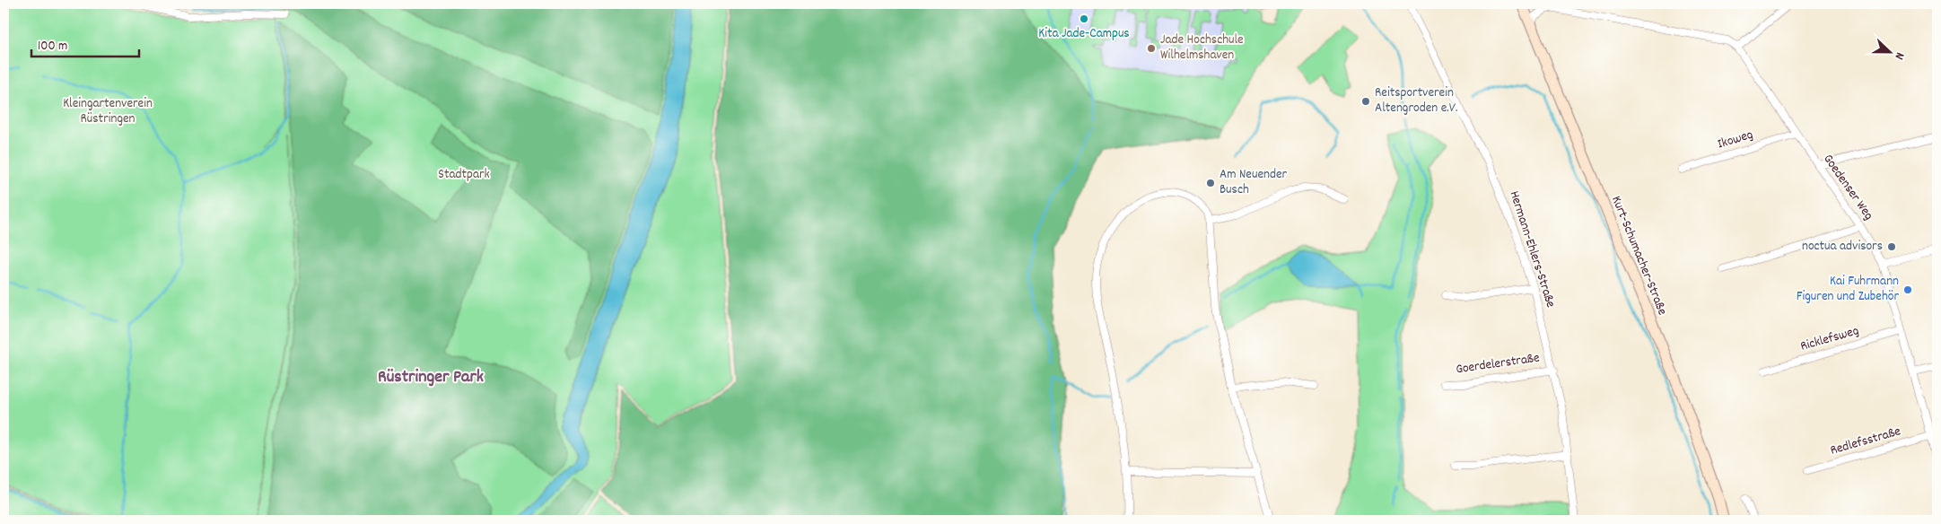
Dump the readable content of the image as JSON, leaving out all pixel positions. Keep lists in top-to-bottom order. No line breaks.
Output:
{"streets":{"street":["Ikoweg","Goedenser Weg","Hermann-Ehlers-Straße","Kurt-Schumacher-Straße","Ricklefsweg","Goerdelerstraße","Redlefsstraße"]},"crossings":[["Ikoweg","Goedenser Weg"],["Goedenser Weg","Ricklefsweg"],["Goedenser Weg","Redlefsstraße"],["Hermann-Ehlers-Straße","Goerdelerstraße"]],"districts":["Rüstringer Park"],"parks":["Kleingartenverein Rüstringen","Stadtpark"],"places":["Kita Jade-Campus","Jade Hochschule Wilhelmshaven","Reitsportverein Altengroden e.V.","Am Neuender Busch","noctua advisors","Kai Fuhrmann Figuren und Zubehör"],"scale_bar":"100 m","north":"right"}
